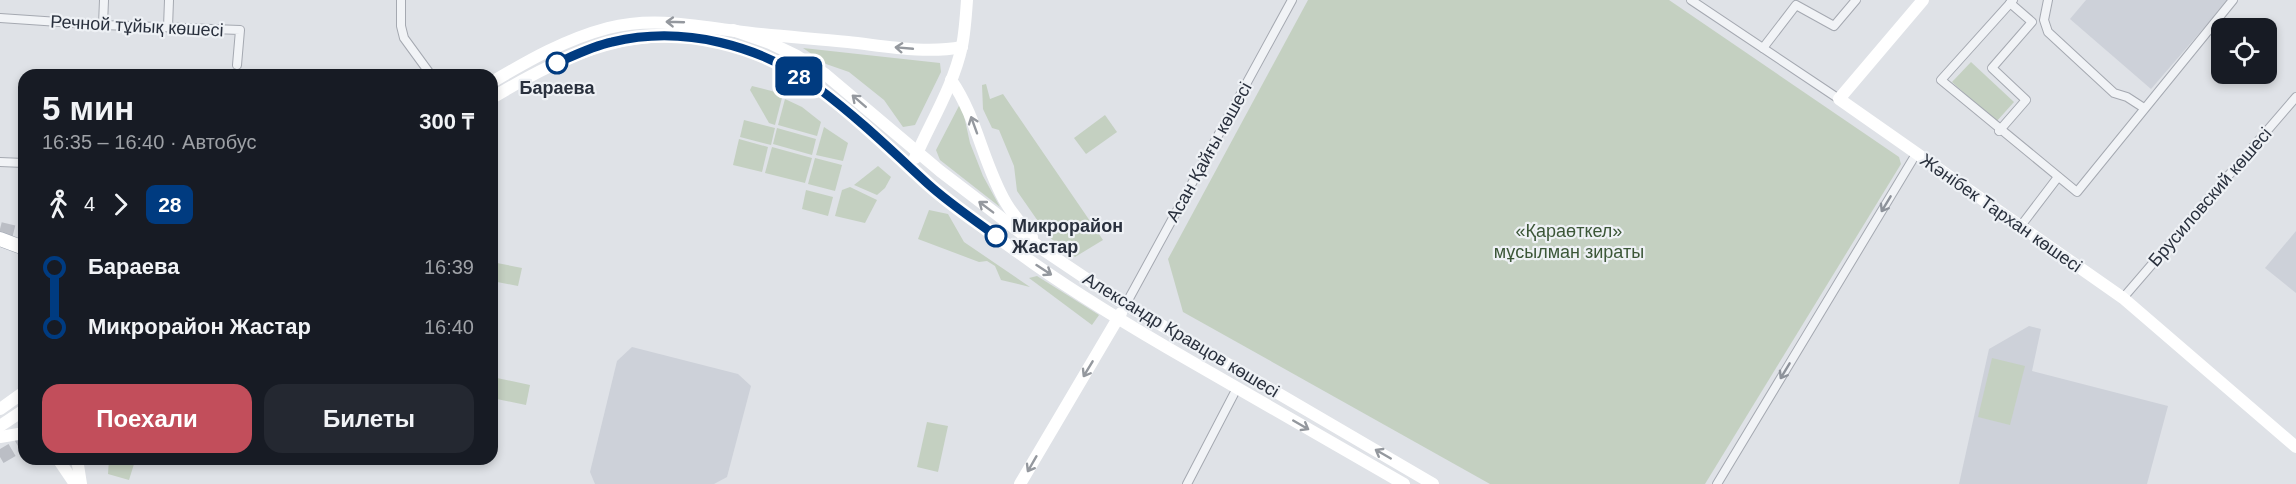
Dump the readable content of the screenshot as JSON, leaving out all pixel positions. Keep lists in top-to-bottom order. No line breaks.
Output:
{"streets":{"main road":["Жәнібек Тархан көшесі","Александр Кравцов көшесі"],"street":["Речной тұйық көшесі","Асан Қайғы көшесі","Брусиловский көшесі"]},"crossings":[["Асан Қайғы көшесі","Александр Кравцов көшесі"],["Брусиловский көшесі","Жәнібек Тархан көшесі"]],"parks":["«Қараөткел» мұсылман зираты"],"places":["Бараева","Микрорайон Жастар"],"lines":["bus line 28"],"page":{"on_map":"28","heading":["5 мин","16:35 – 16:40 · Автобус","300 ₸"],"legs":["4","28"],"list":[{"name":"Бараева","value":"16:39"},{"name":"Микрорайон Жастар","value":"16:40"}],"buttons":["Поехали","Билеты"]}}
